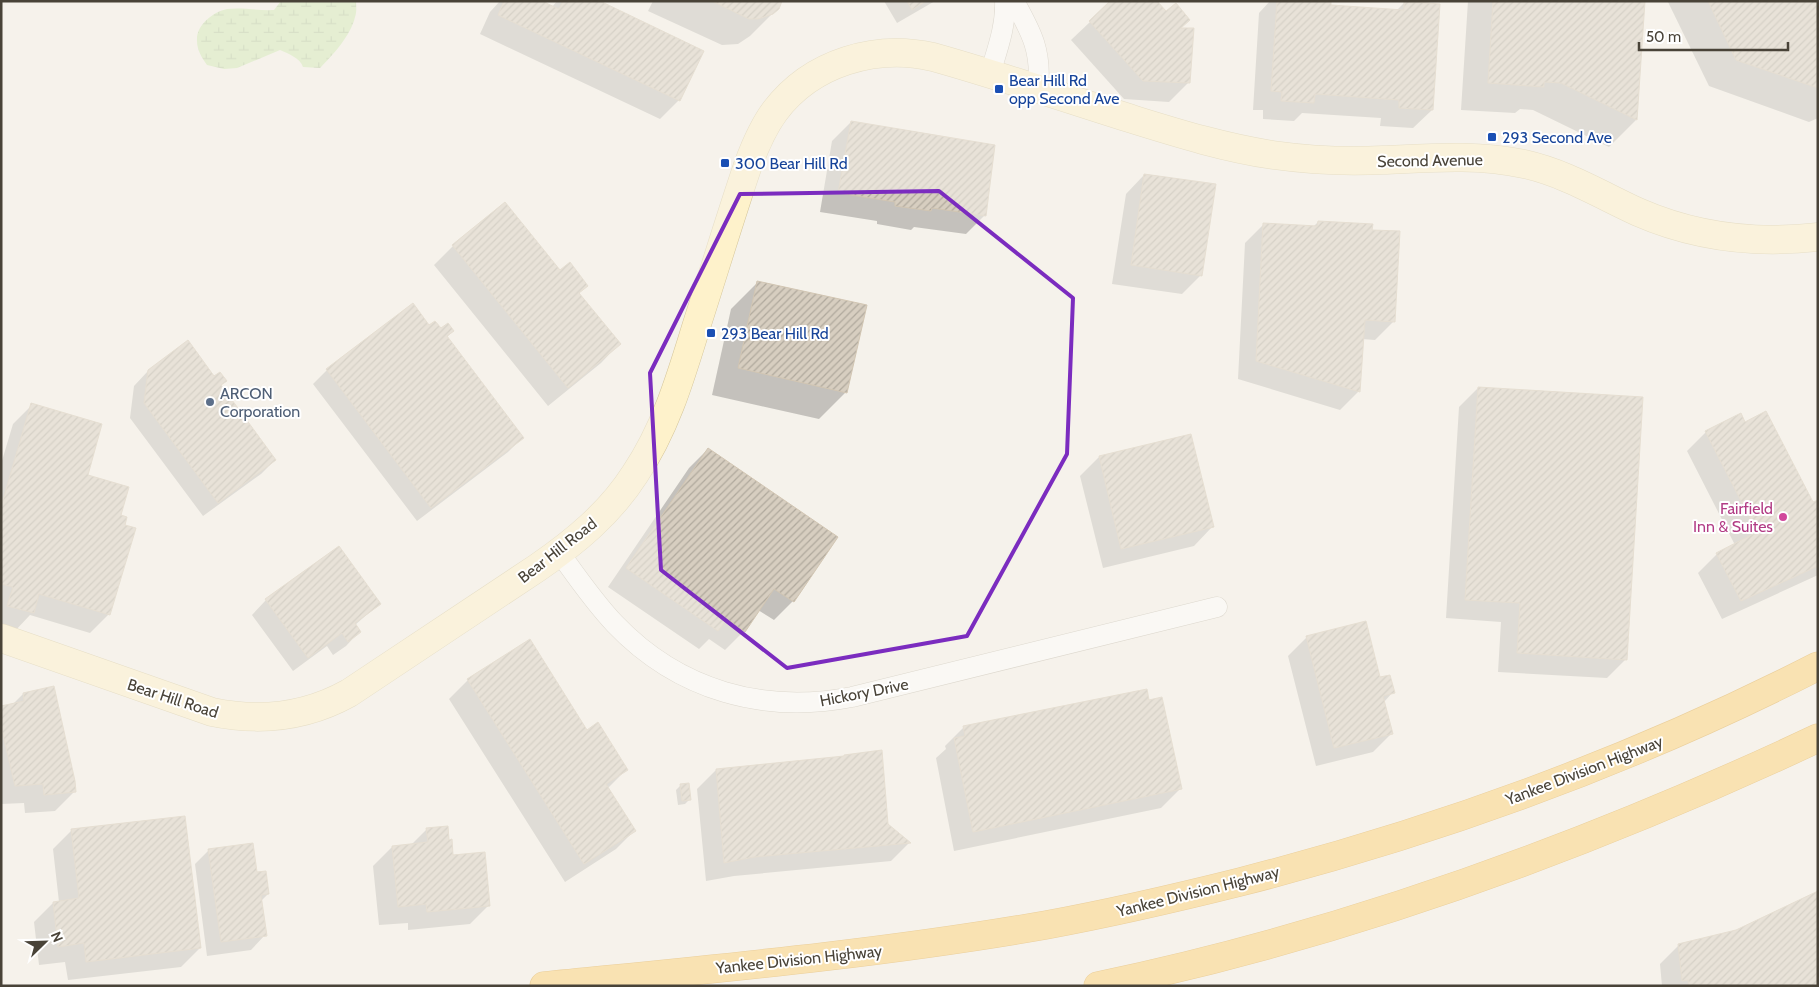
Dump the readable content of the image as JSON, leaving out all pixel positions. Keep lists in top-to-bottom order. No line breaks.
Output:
{"streets":{"highway":["Yankee Division Highway"],"street":["Second Avenue","Bear Hill Road","Hickory Drive"]},"crossings":[["Second Avenue","Bear Hill Road"],["Bear Hill Road","Hickory Drive"]],"places":{"transit":["Bear Hill Rd opp Second Ave","293 Second Ave","300 Bear Hill Rd","293 Bear Hill Rd"],"other":["ARCON Corporation","Fairfield Inn & Suites"]},"scale_bar":"50 m","north":"top right"}
